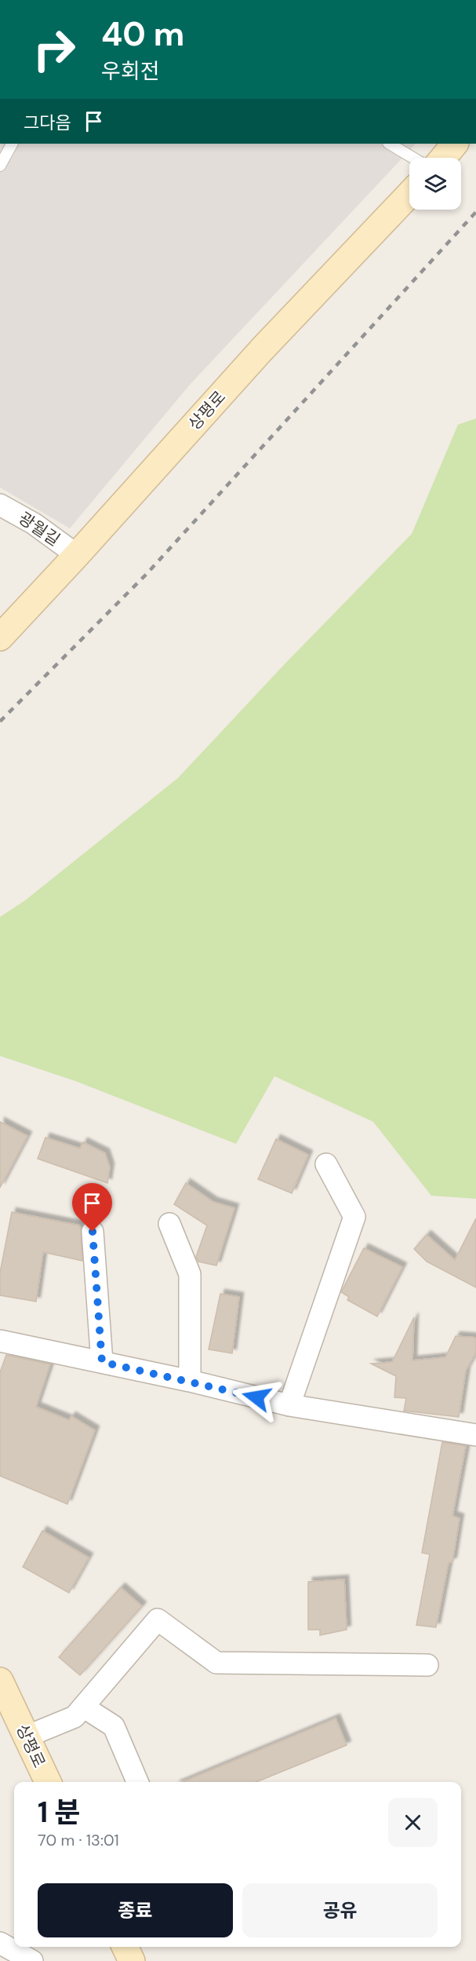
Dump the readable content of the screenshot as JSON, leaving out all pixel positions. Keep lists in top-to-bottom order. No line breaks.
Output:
{"streets":{"main road":["상평로"],"street":["광월길"]},"crossings":[["상평로","광월길"]],"page":{"turn":["40 m","우회전"],"then":"그다음","heading":["1 분","70 m · 13:01"],"buttons":["종료","공유"]}}
